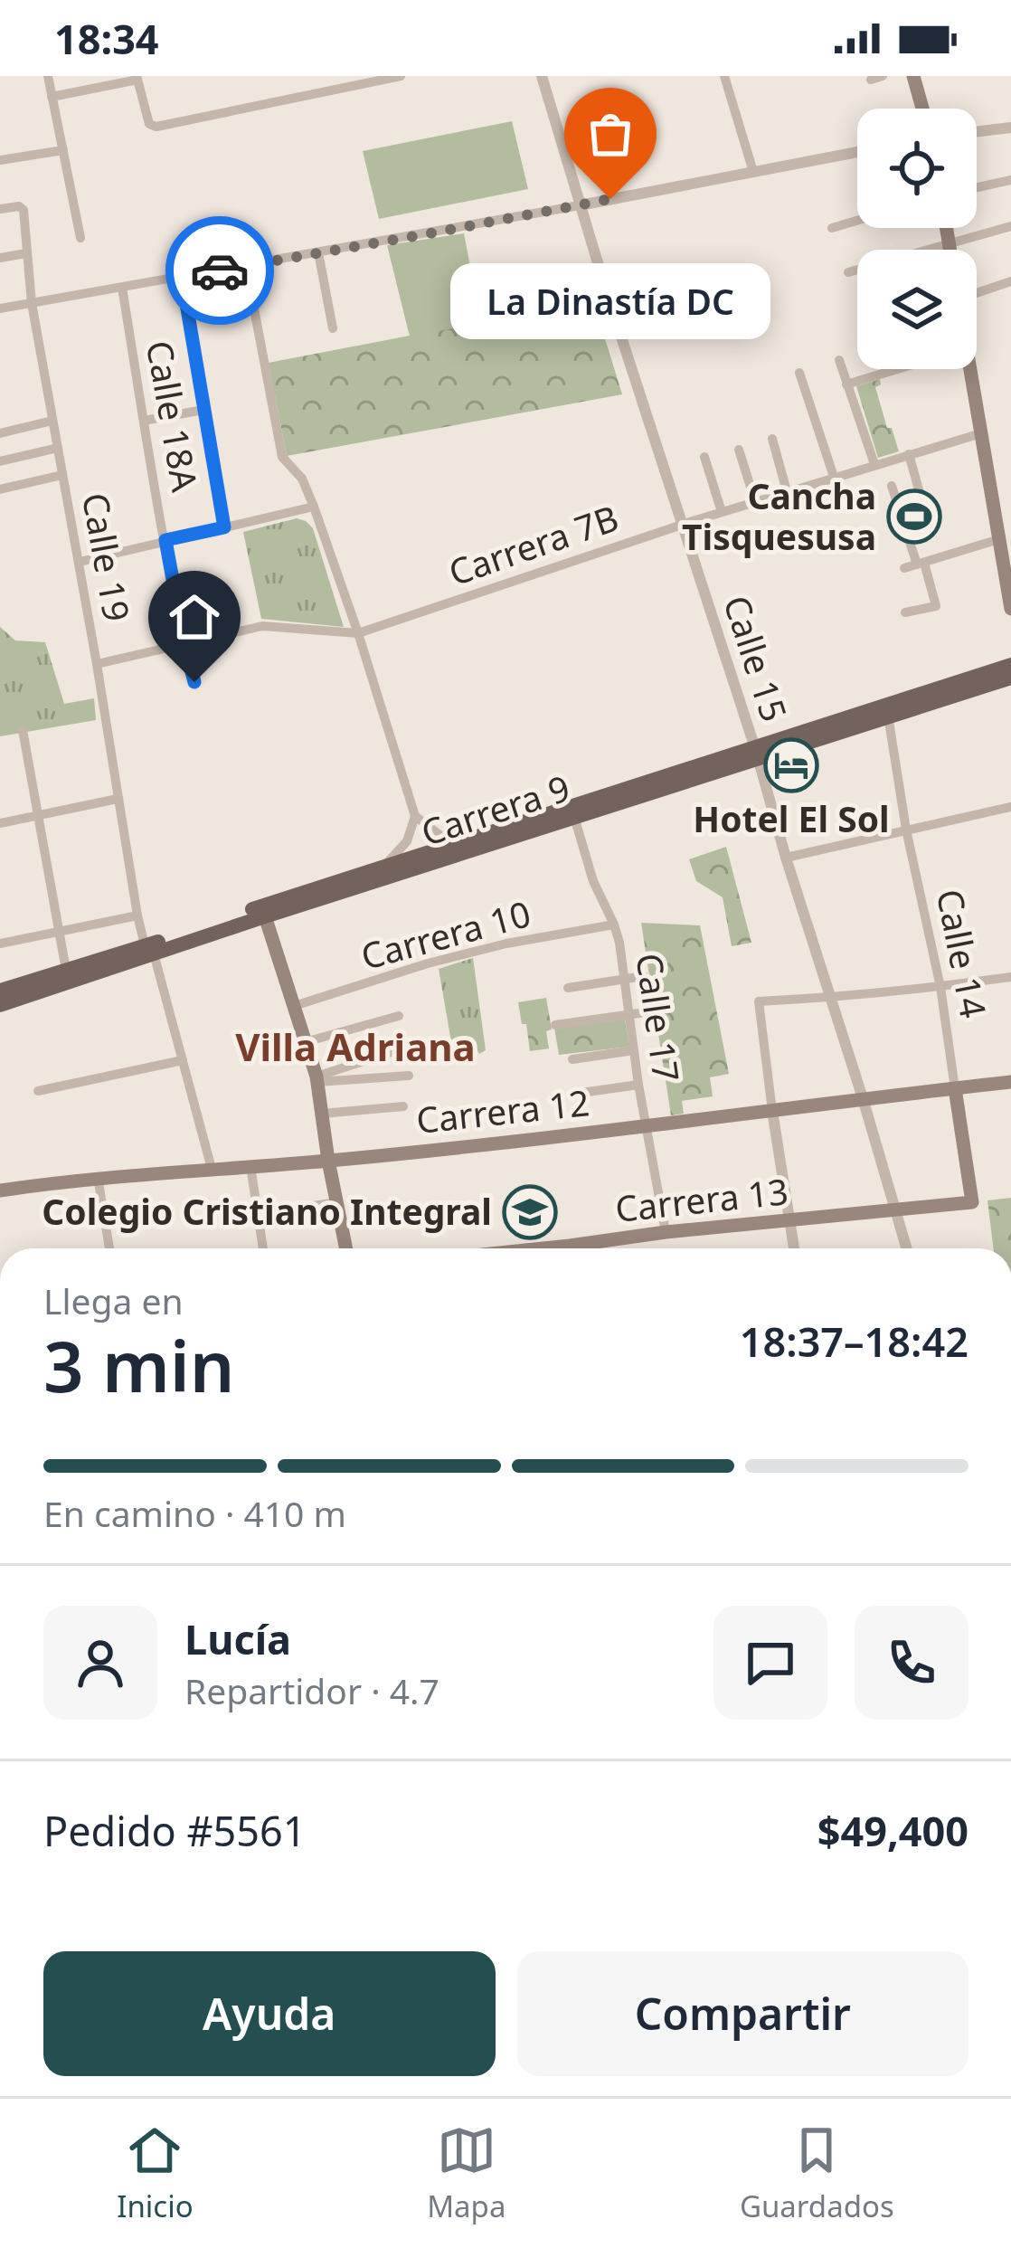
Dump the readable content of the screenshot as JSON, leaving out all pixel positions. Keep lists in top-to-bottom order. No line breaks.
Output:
{"streets":{"main road":["Carrera 9","Calle 14","Carrera 12","Carrera 13"],"street":["Calle 18A","Carrera 7B","Calle 19","Calle 15","Carrera 10","Calle 17"]},"crossings":[["Calle 18A","Carrera 7B"],["Carrera 7B","Calle 19"],["Carrera 7B","Calle 15"],["Calle 19","Carrera 9"],["Calle 19","Carrera 12"],["Calle 15","Carrera 9"],["Calle 15","Carrera 12"],["Calle 15","Carrera 13"],["Carrera 9","Calle 14"],["Carrera 9","Calle 17"],["Carrera 10","Calle 17"],["Calle 14","Carrera 12"],["Calle 14","Carrera 13"],["Calle 17","Carrera 12"],["Calle 17","Carrera 13"]],"districts":["Villa Adriana"],"places":{"other":["La Dinastía DC"],"sports":["Cancha Tisquesusa"],"hotel":["Hotel El Sol"],"school or university":["Colegio Cristiano Integral"]},"page":{"status":"18:34","bubble":"La Dinastía DC","heading":["3 min","Llega en","18:37–18:42"],"panel":["Lucía","Repartidor · 4.7","Pedido #5561","$49,400"],"bar":"En camino · 410 m","buttons":["Ayuda","Compartir"],"tabs":["Inicio","Mapa","Guardados"]}}
